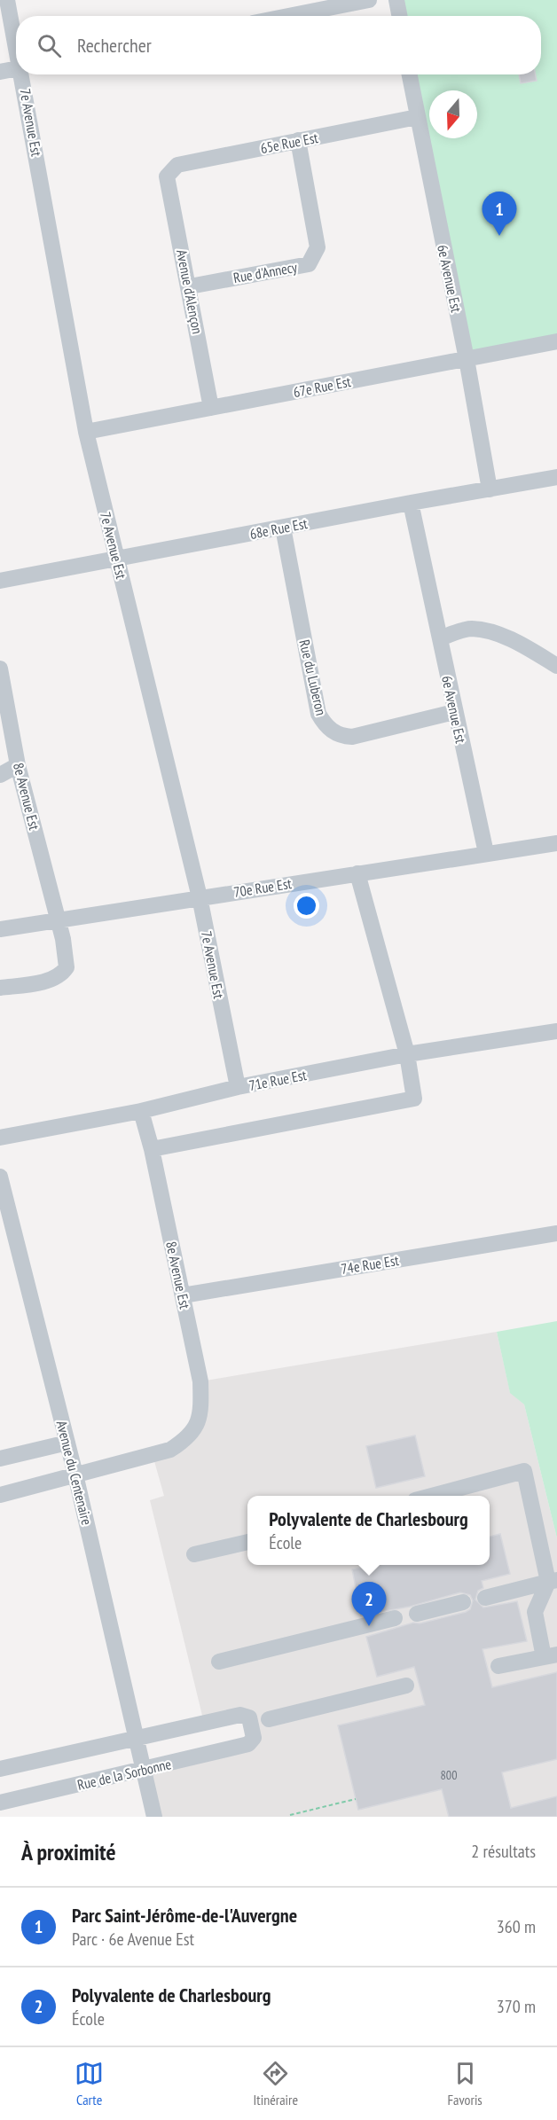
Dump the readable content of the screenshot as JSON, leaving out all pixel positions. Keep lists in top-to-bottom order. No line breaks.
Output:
{"streets":{"street":["7e Avenue Est","65e Rue Est","Rue d'Annecy","6e Avenue Est","Avenue d'Alençon","67e Rue Est","68e Rue Est","Rue du Luberon","8e Avenue Est","70e Rue Est","71e Rue Est","74e Rue Est","Avenue du Centenaire","Rue de la Sorbonne"]},"crossings":[["7e Avenue Est","67e Rue Est"],["7e Avenue Est","68e Rue Est"],["7e Avenue Est","70e Rue Est"],["7e Avenue Est","71e Rue Est"],["65e Rue Est","Rue d'Annecy"],["65e Rue Est","6e Avenue Est"],["65e Rue Est","Avenue d'Alençon"],["Rue d'Annecy","Avenue d'Alençon"],["6e Avenue Est","67e Rue Est"],["6e Avenue Est","68e Rue Est"],["6e Avenue Est","Rue du Luberon"],["6e Avenue Est","70e Rue Est"],["Avenue d'Alençon","67e Rue Est"],["68e Rue Est","Rue du Luberon"],["8e Avenue Est","70e Rue Est"],["8e Avenue Est","71e Rue Est"],["8e Avenue Est","74e Rue Est"],["8e Avenue Est","Avenue du Centenaire"],["Avenue du Centenaire","Rue de la Sorbonne"]],"house_numbers":["800"],"north":"bottom","page":{"search":"Rechercher","pins":["1","2"],"popup":["Polyvalente de Charlesbourg","École"],"heading":["À proximité","2 résultats"],"list":[{"mark":"1","name":"Parc Saint-Jérôme-de-l'Auvergne","note":"Parc · 6e Avenue Est","value":"360 m"},{"mark":"2","name":"Polyvalente de Charlesbourg","note":"École","value":"370 m"}],"nav":["Carte","Itinéraire","Favoris"]}}
